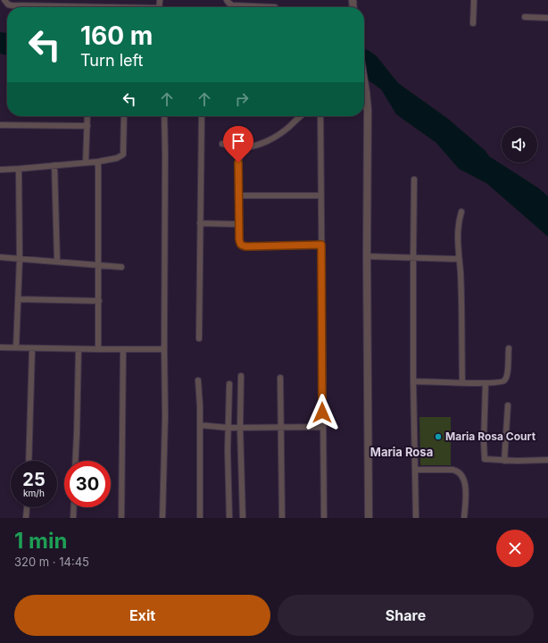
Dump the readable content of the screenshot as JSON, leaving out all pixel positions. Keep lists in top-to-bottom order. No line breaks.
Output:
{"districts":["Maria Rosa"],"places":["Maria Rosa Court"],"page":{"turn":["160 m","Turn left"],"speed":"25 km/h","limit":"30","heading":["1 min","320 m · 14:45"],"buttons":["Exit","Share"]}}
